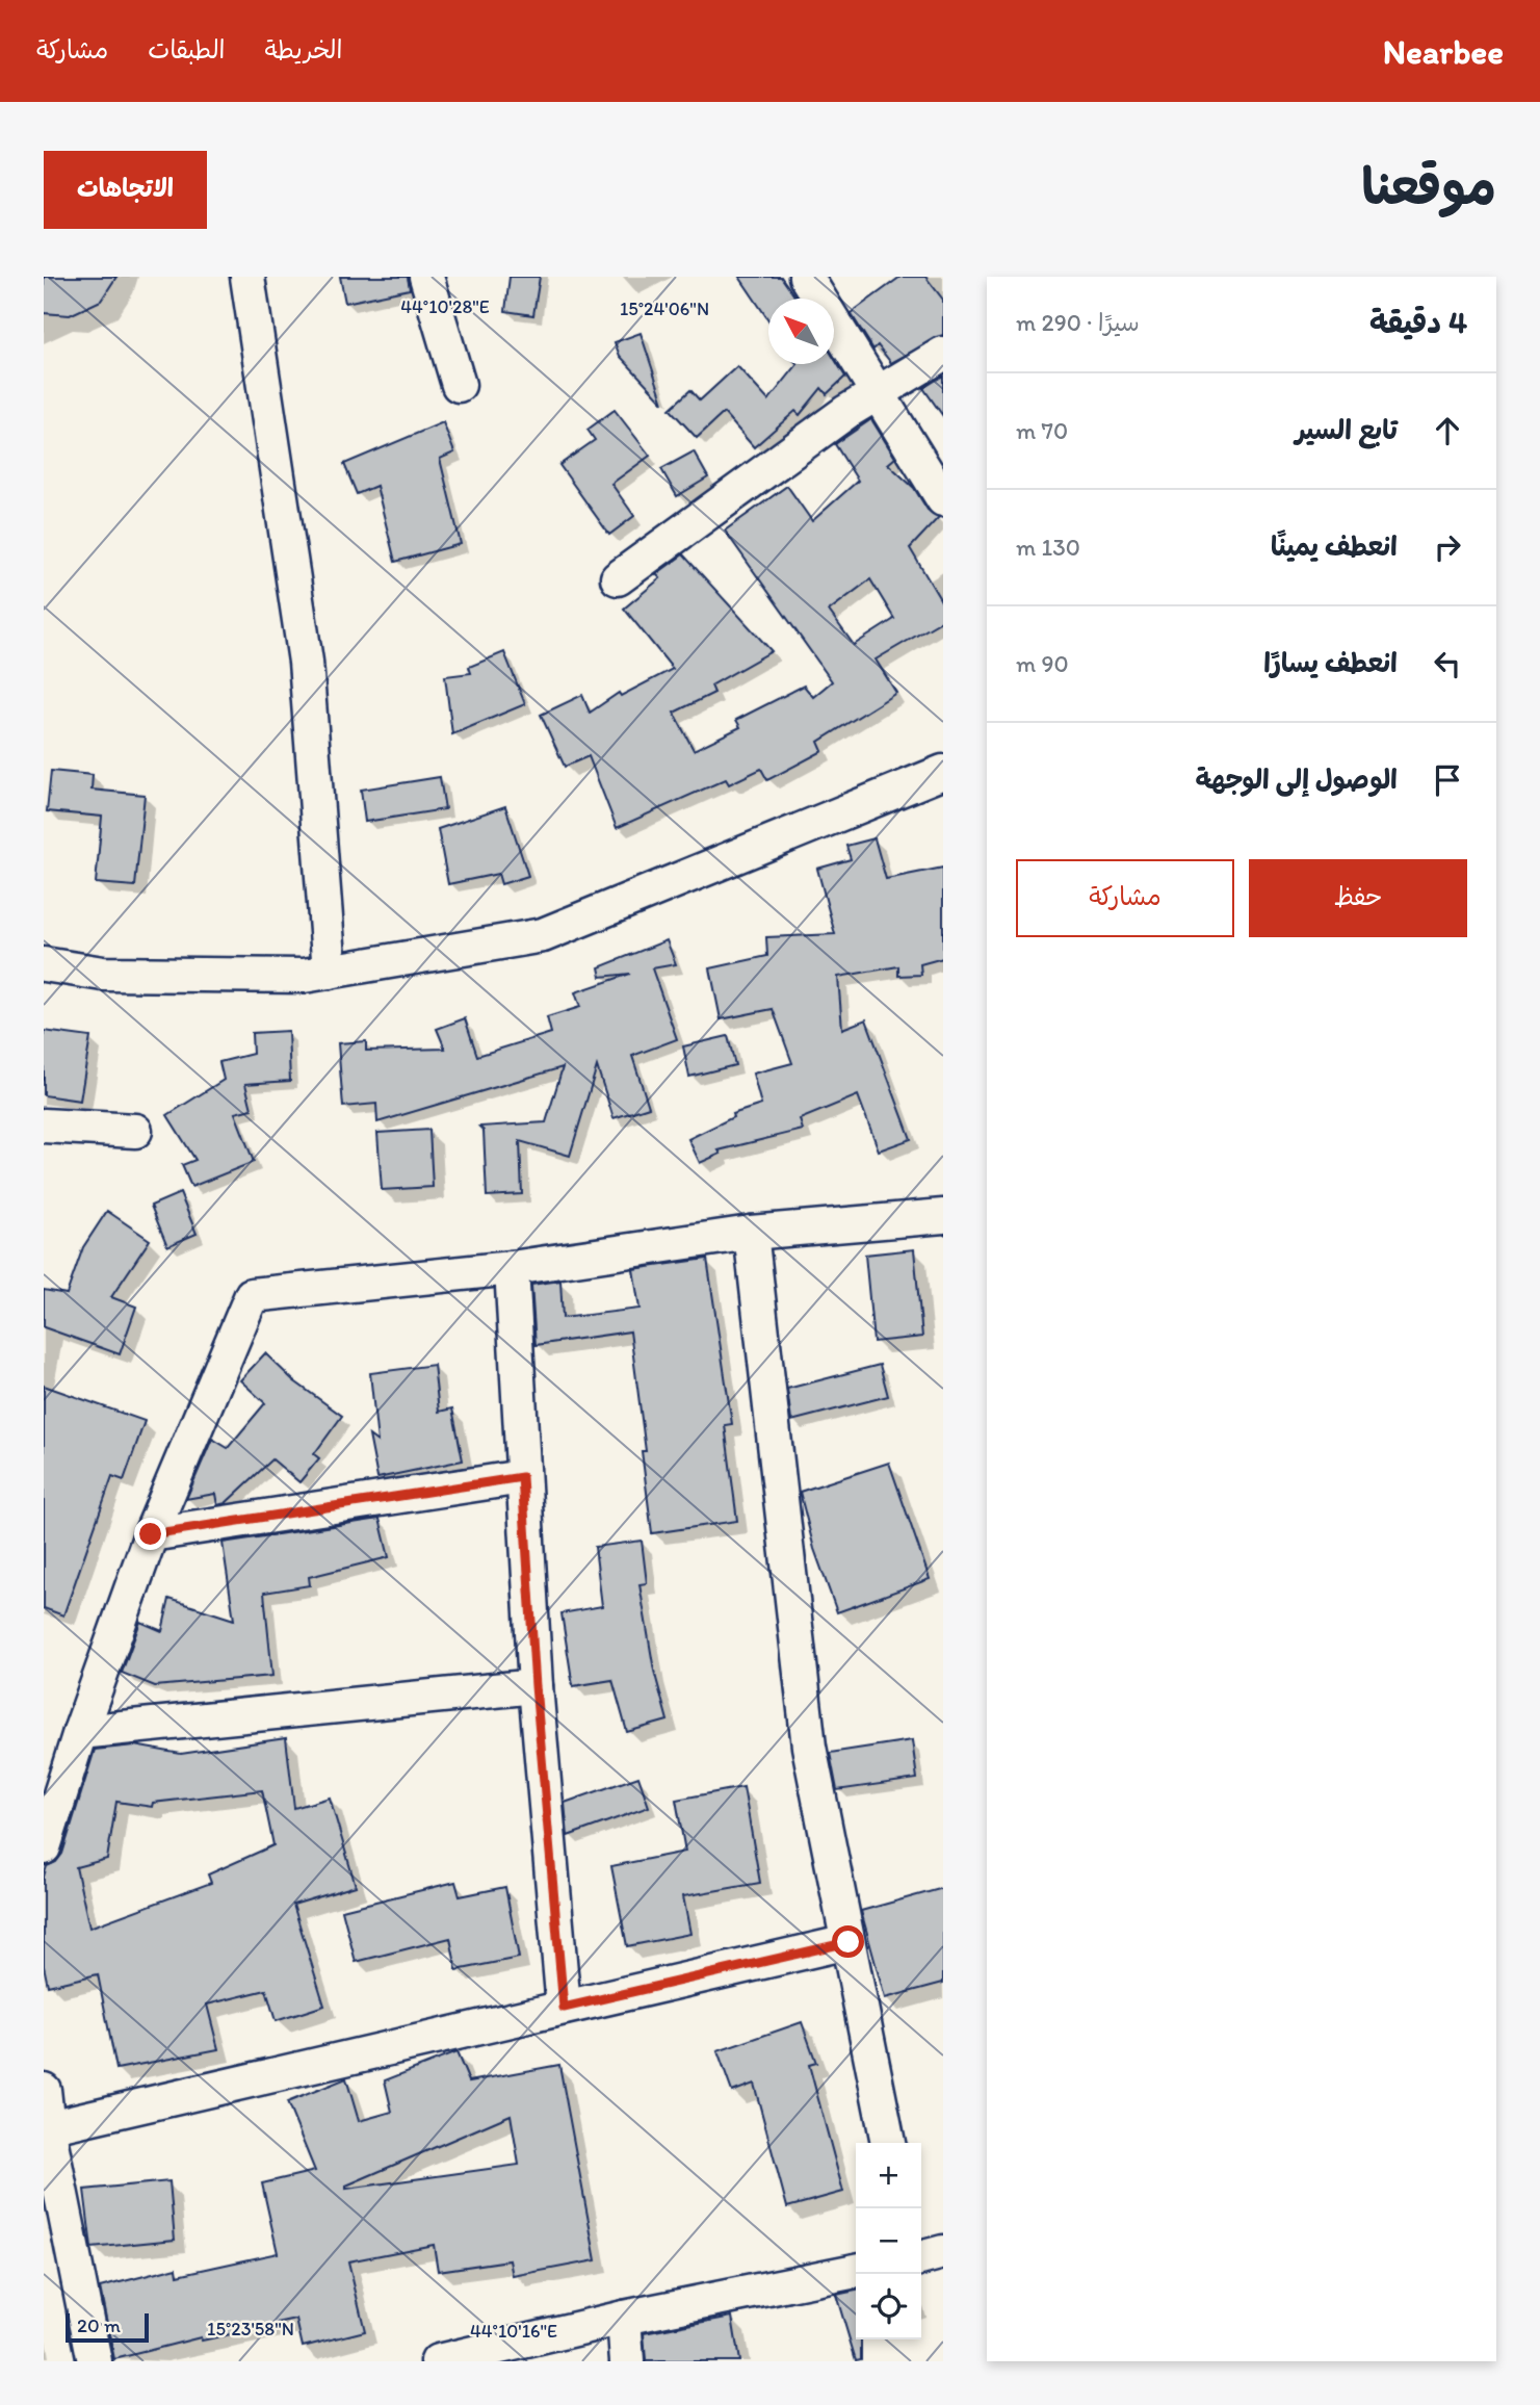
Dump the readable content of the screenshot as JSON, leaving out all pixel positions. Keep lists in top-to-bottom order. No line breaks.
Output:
{"scale_bar":"20 m","north":"top left","page":{"header":"Nearbee","nav":["الخريطة","الطبقات","مشاركة"],"title":"موقعنا","buttons":["الاتجاهات",["حفظ","مشاركة"]],"heading":["4 دقيقة","سيرًا · 290 m"],"list":[["تابع السير","70 m"],["انعطف يمينًا","130 m"],["انعطف يسارًا","90 m"],"الوصول إلى الوجهة"],"map_buttons":["+","−"],"scale":"20 m"},"coordinates":["44°10'28\"E","15°24'06\"N","15°23'58\"N","44°10'16\"E"]}
